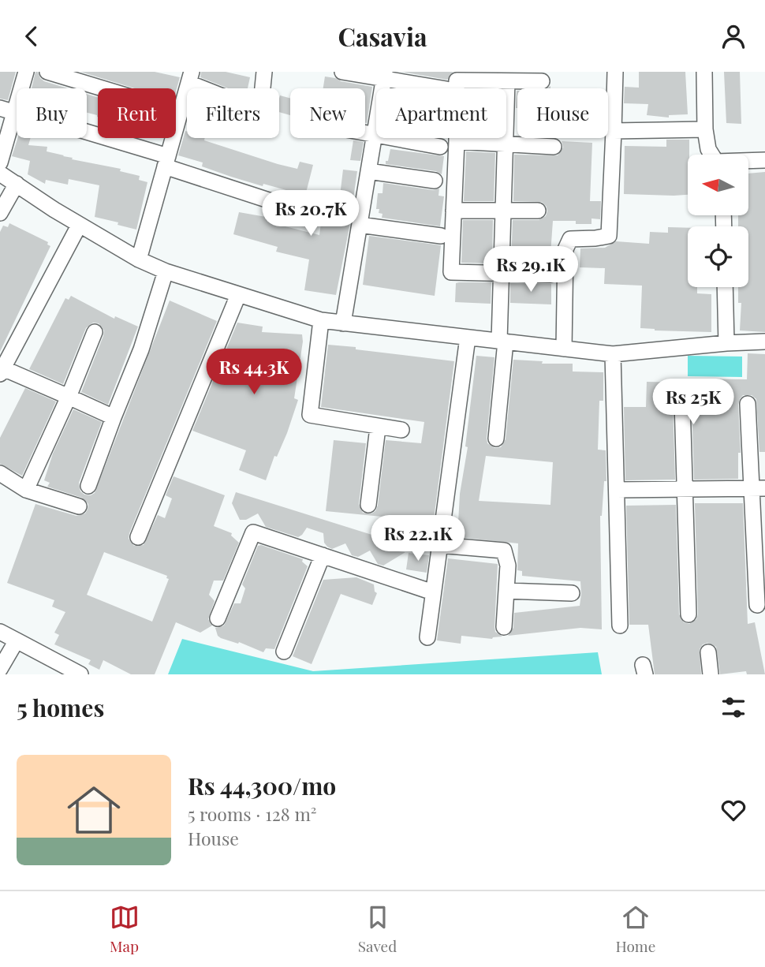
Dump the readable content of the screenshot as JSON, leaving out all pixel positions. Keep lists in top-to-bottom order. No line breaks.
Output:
{"north":"left","page":{"header":"Casavia","chip":["Buy","Rent","Filters","New","Apartment","House"],"price":["Rs 20.7K","Rs 29.1K","Rs 44.3K","Rs 25K","Rs 22.1K"],"heading":"5 homes","list":[{"name":"Rs 44,300/mo","note":"5 rooms · 128 m² · House"}],"tabs":["Map","Saved","Home"]}}
